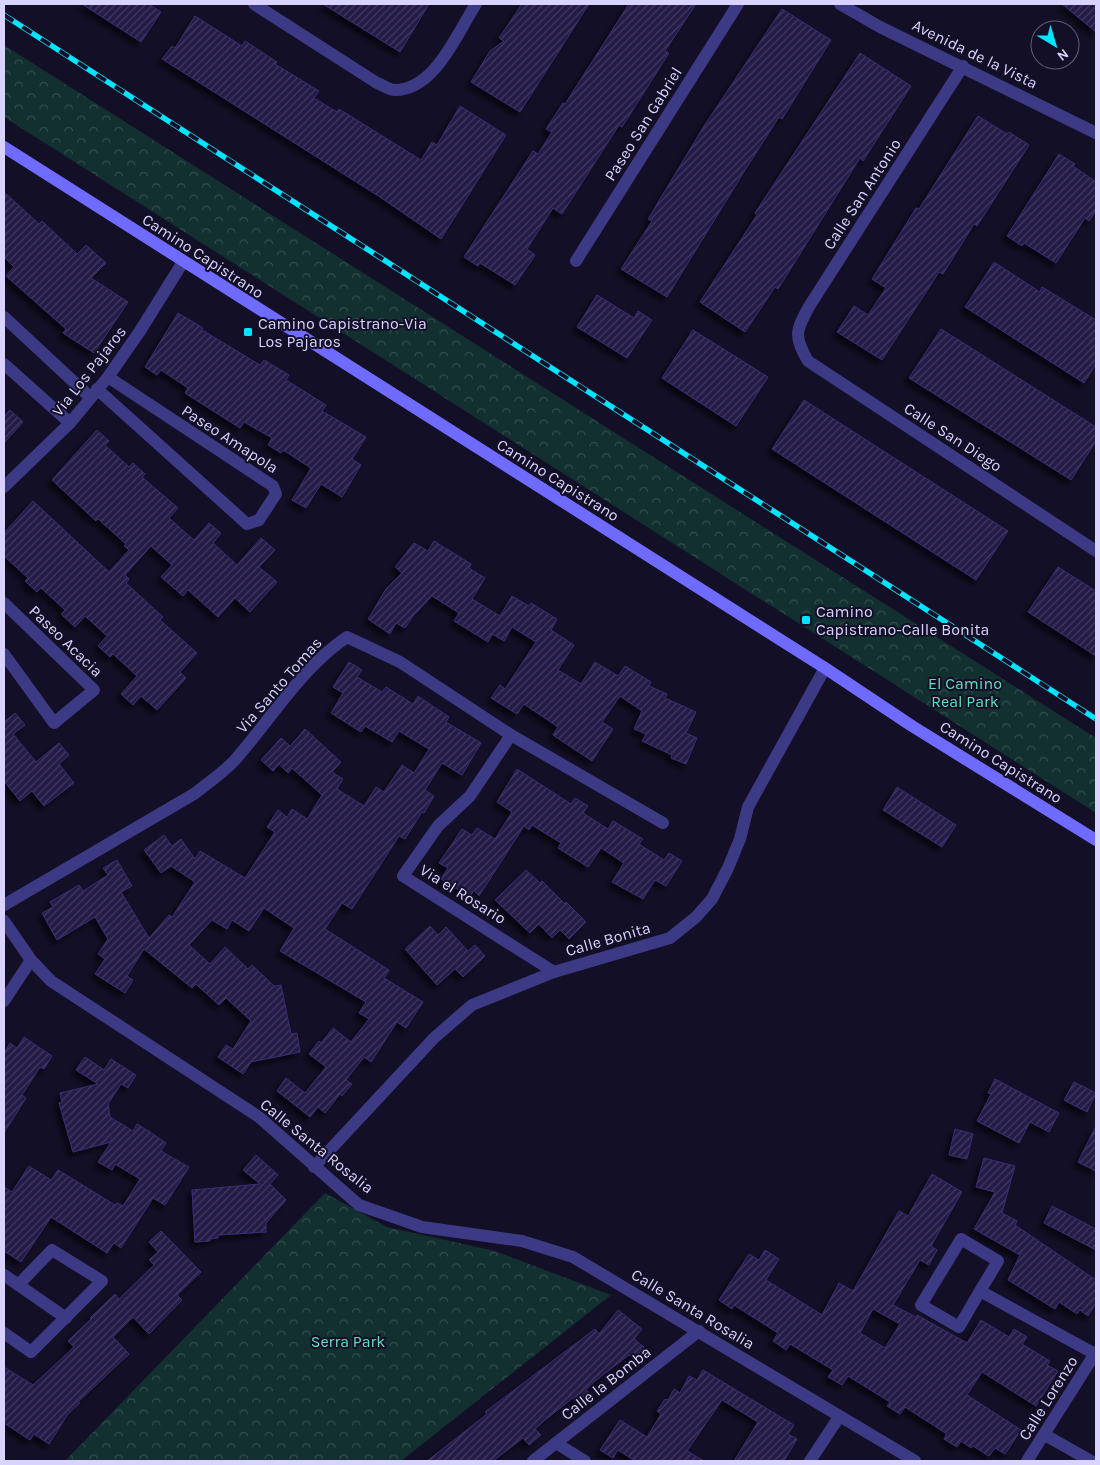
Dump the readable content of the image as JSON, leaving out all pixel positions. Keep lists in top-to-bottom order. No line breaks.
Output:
{"streets":{"main road":["Camino Capistrano"],"street":["Avenida de la Vista","Paseo San Gabriel","Calle San Antonio","Via Los Pajaros","Calle San Diego","Paseo Amapola","Paseo Acacia","Via Santo Tomas","Via el Rosario","Calle Bonita","Calle Santa Rosalia","Calle la Bomba","Calle Lorenzo"]},"crossings":[["Avenida de la Vista","Calle San Antonio"],["Calle San Antonio","Calle San Diego"],["Camino Capistrano","Via Los Pajaros"],["Camino Capistrano","Calle Bonita"],["Via Los Pajaros","Paseo Amapola"],["Via Santo Tomas","Via el Rosario"],["Via el Rosario","Calle Bonita"],["Calle Bonita","Calle Santa Rosalia"],["Calle Santa Rosalia","Calle la Bomba"]],"parks":["El Camino Real Park","Serra Park"],"places":{"transit":["Camino Capistrano-Via Los Pajaros","Camino Capistrano-Calle Bonita"]},"north":"bottom right"}
